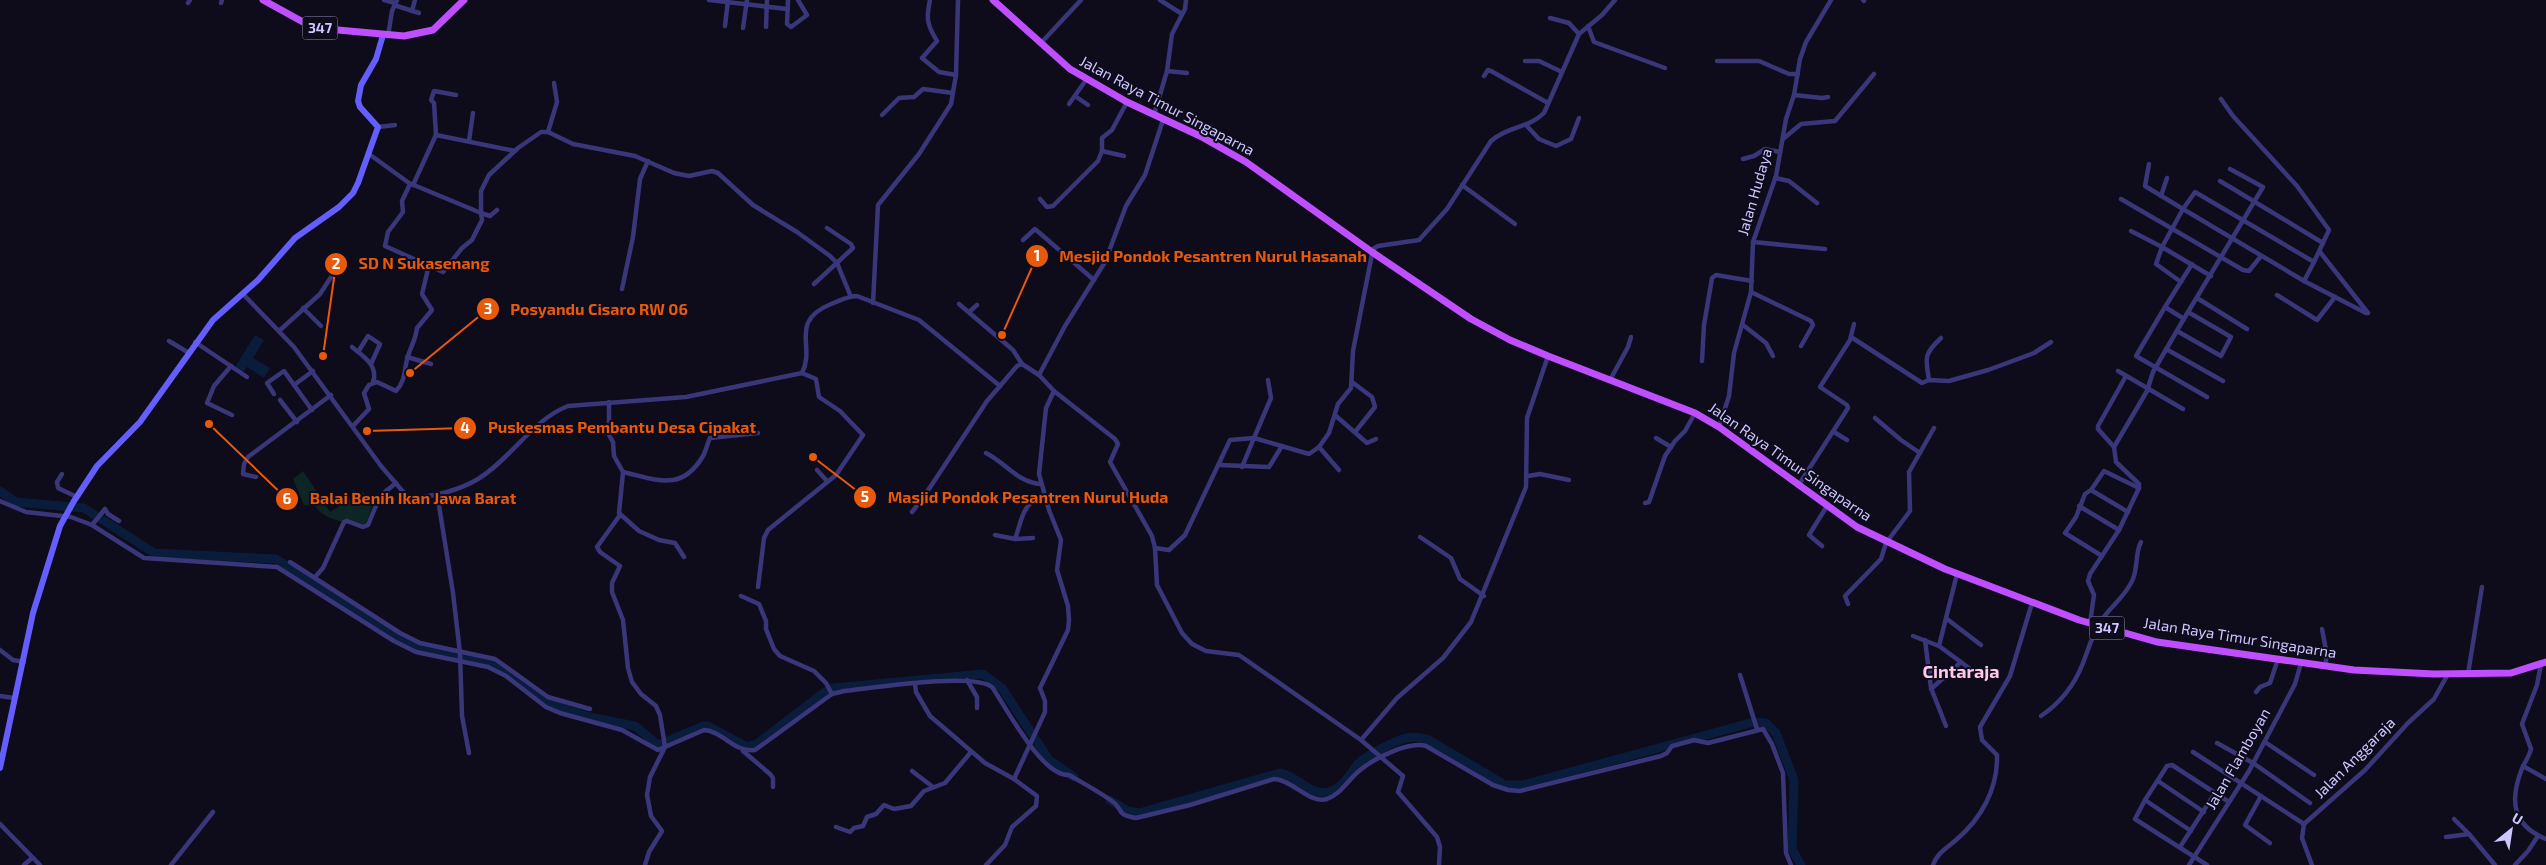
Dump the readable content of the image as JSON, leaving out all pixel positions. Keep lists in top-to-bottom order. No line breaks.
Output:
{"streets":{"main road":["347","Jalan Raya Timur Singaparna"],"street":["Jalan Hudaya","Jalan Anggaraja","Jalan Flamboyan"]},"crossings":[["Jalan Raya Timur Singaparna","Jalan Hudaya"],["Jalan Raya Timur Singaparna","Jalan Anggaraja"],["Jalan Raya Timur Singaparna","Jalan Flamboyan"]],"districts":["Cintaraja"],"places":["Mesjid Pondok Pesantren Nurul Hasanah","SD N Sukasenang","Posyandu Cisaro RW 06","Balai Benih Ikan Jawa Barat","Puskesmas Pembantu Desa Cipakat","Masjid Pondok Pesantren Nurul Huda"],"north":"top right"}
